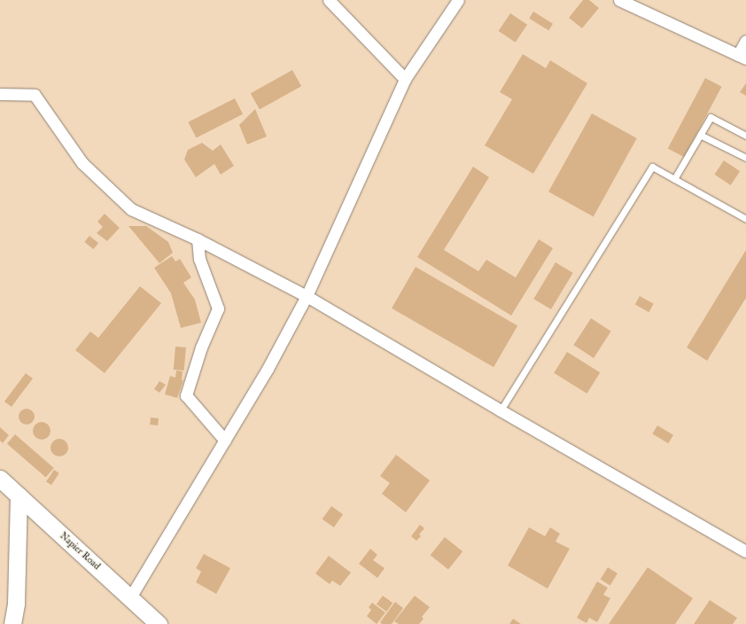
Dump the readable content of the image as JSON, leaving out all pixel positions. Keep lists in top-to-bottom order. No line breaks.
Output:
{"streets":{"street":["Napier Road"]}}
